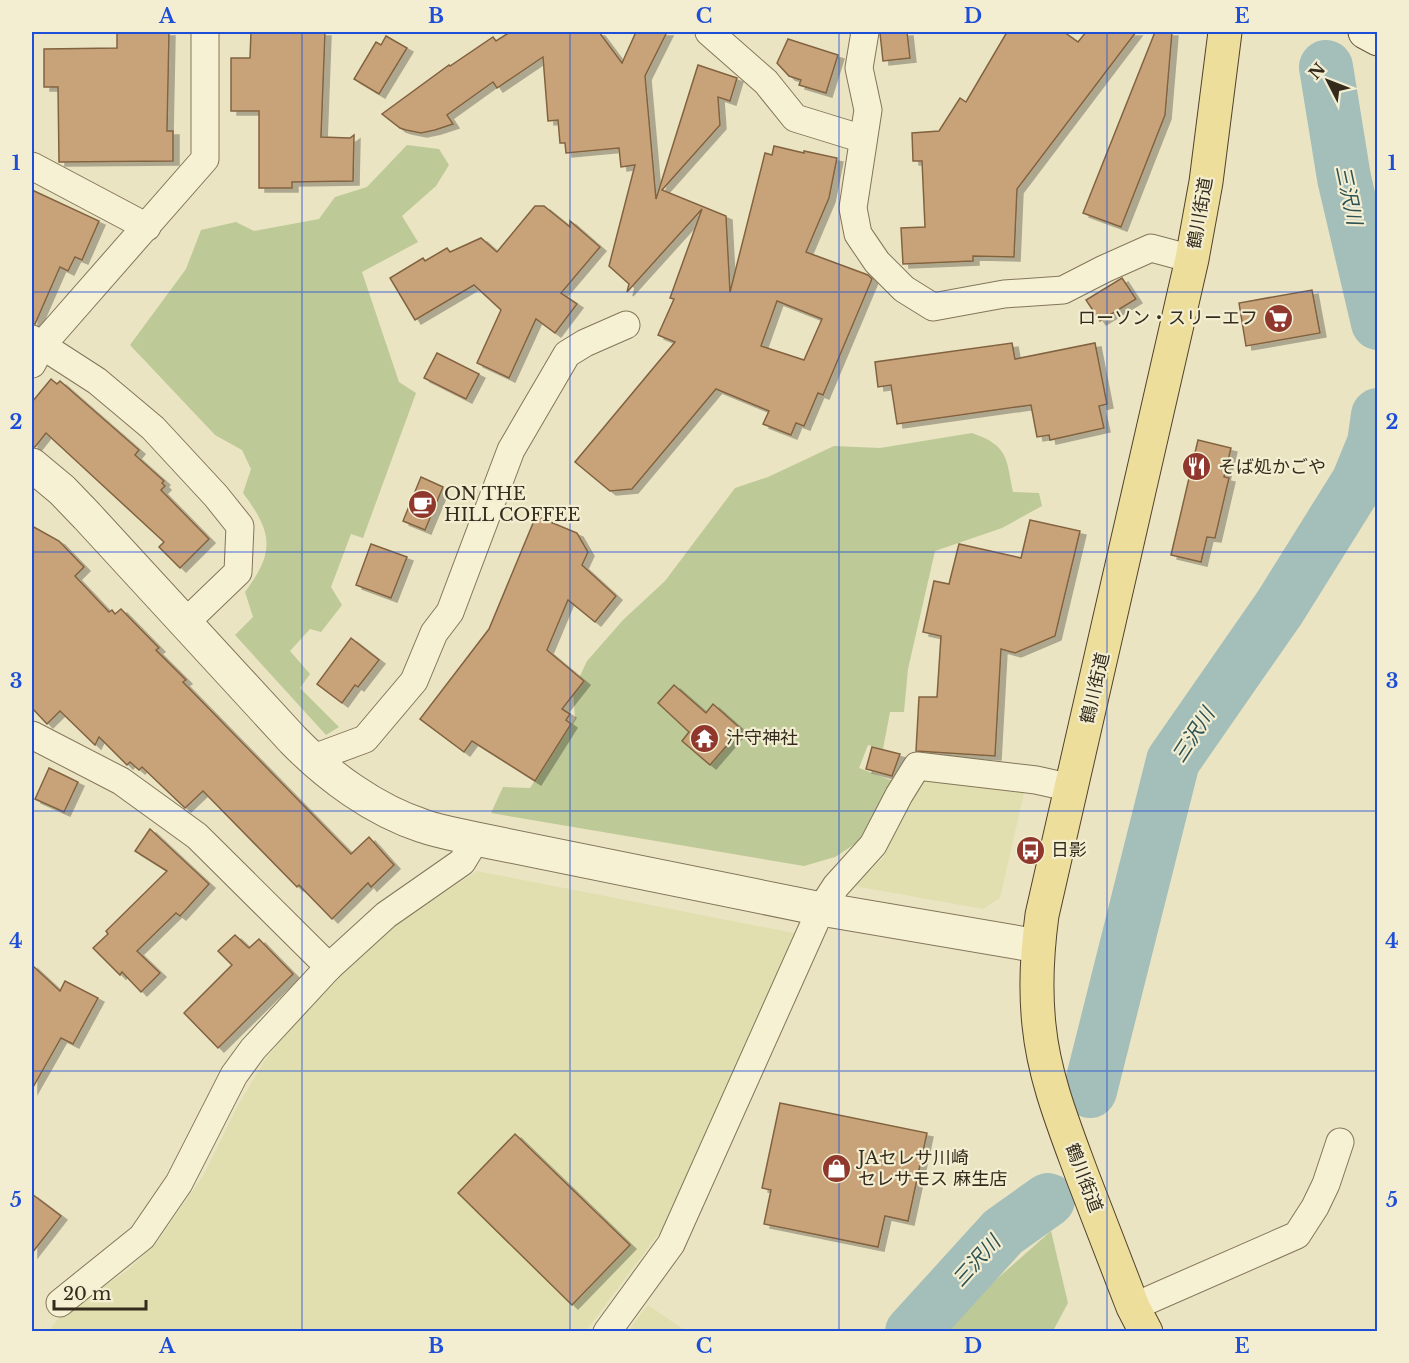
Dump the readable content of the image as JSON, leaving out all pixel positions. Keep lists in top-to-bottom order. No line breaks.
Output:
{"streets":{"main road":["鶴川街道"]},"water":["三沢川"],"places":{"supermarket":["ローソン・スリーエフ"],"restaurant":["そば処かごや"],"cafe":["ON THE HILL COFFEE"],"temple":["汁守神社"],"bus stop":["日影"],"shop":["JAセレサ川崎 セレサモス 麻生店"]},"scale_bar":"20 m","north":"top left","grid":{"columns":["A","B","C","D","E"],"rows":["1","2","3","4","5"]}}
